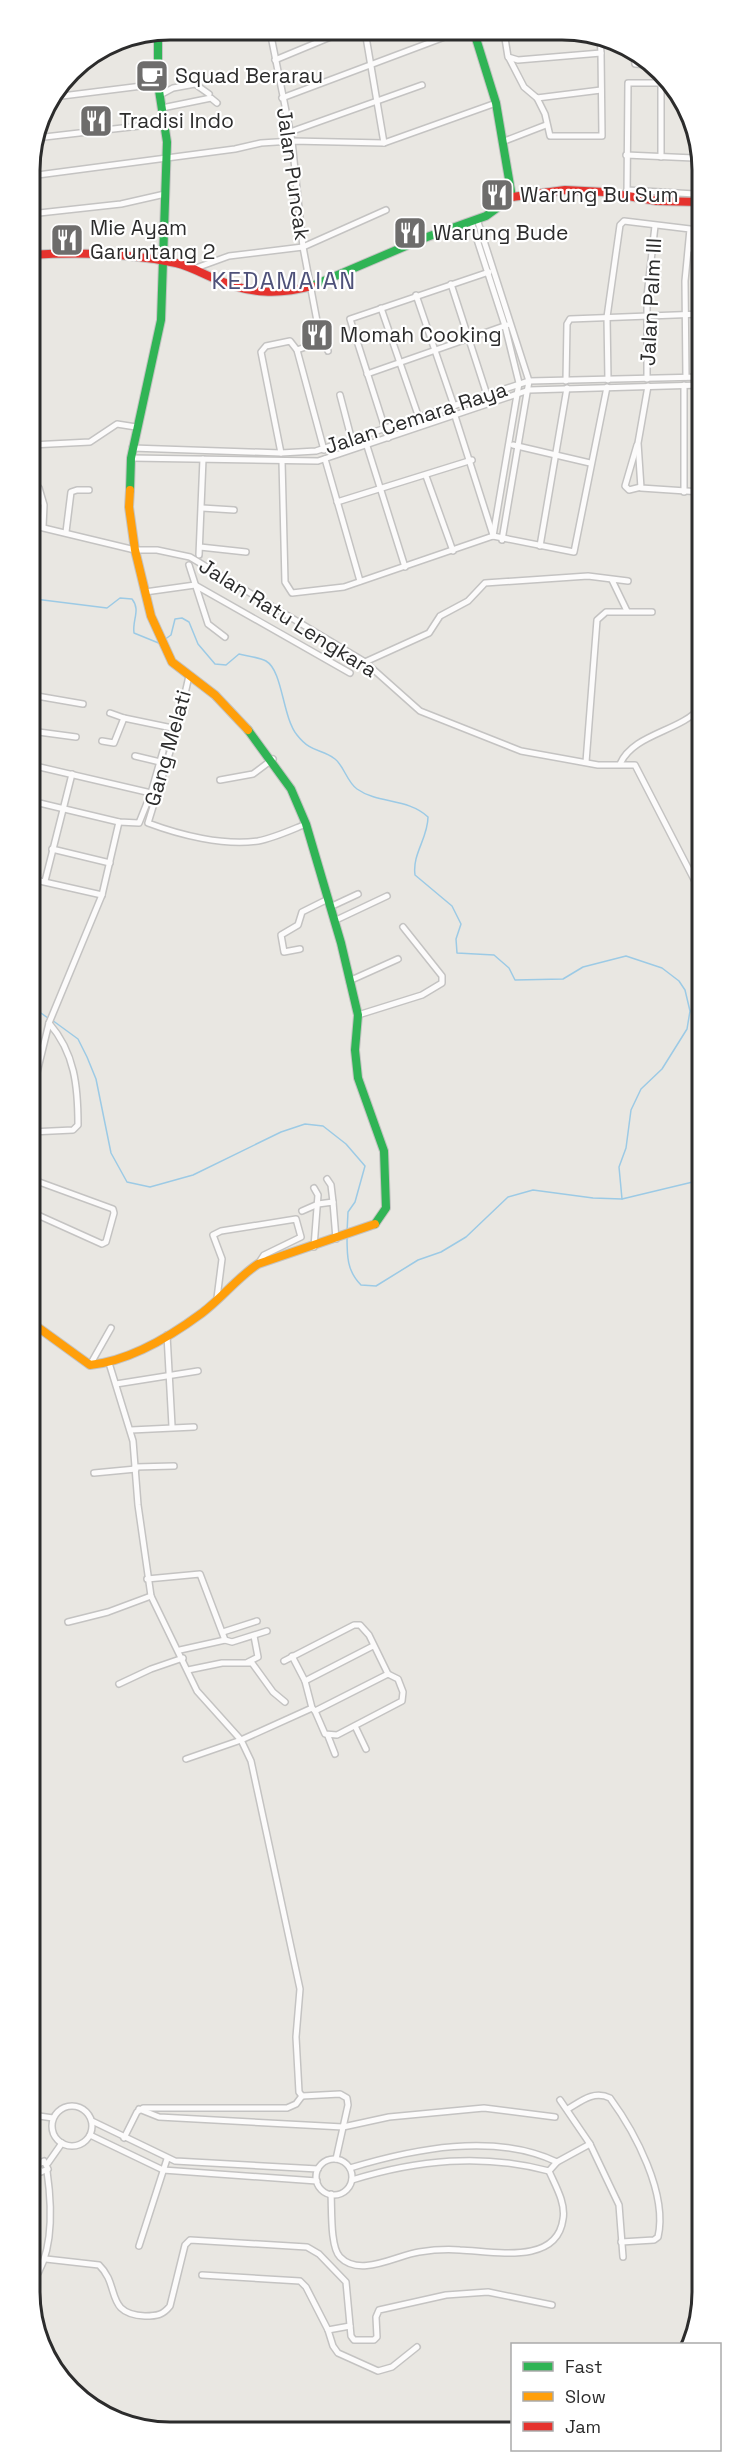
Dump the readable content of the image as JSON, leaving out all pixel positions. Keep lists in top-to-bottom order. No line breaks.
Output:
{"streets":{"street":["Jalan Puncak","Jalan Palm III","Jalan Cemara Raya","Jalan Ratu Lengkara","Gang Melati"]},"districts":["KEDAMAIAN"],"places":{"cafe":["Squad Berarau"],"restaurant":["Tradisi Indo","Warung Bu Sum","Warung Bude","Mie Ayam Garuntang 2","Momah Cooking"]},"legend":["Fast","Slow","Jam"]}
